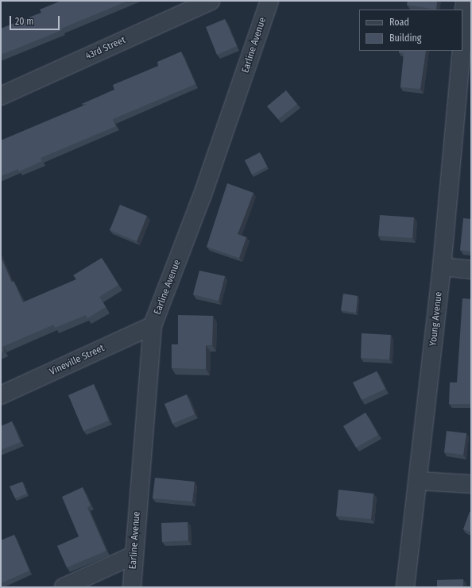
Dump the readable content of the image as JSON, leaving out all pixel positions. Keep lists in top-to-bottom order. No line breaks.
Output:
{"streets":{"street":["Earline Avenue","43rd Street","Young Avenue","Vineville Street"]},"crossings":[["Earline Avenue","Vineville Street"]],"legend":["Road","Building"],"scale_bar":"20 m"}
